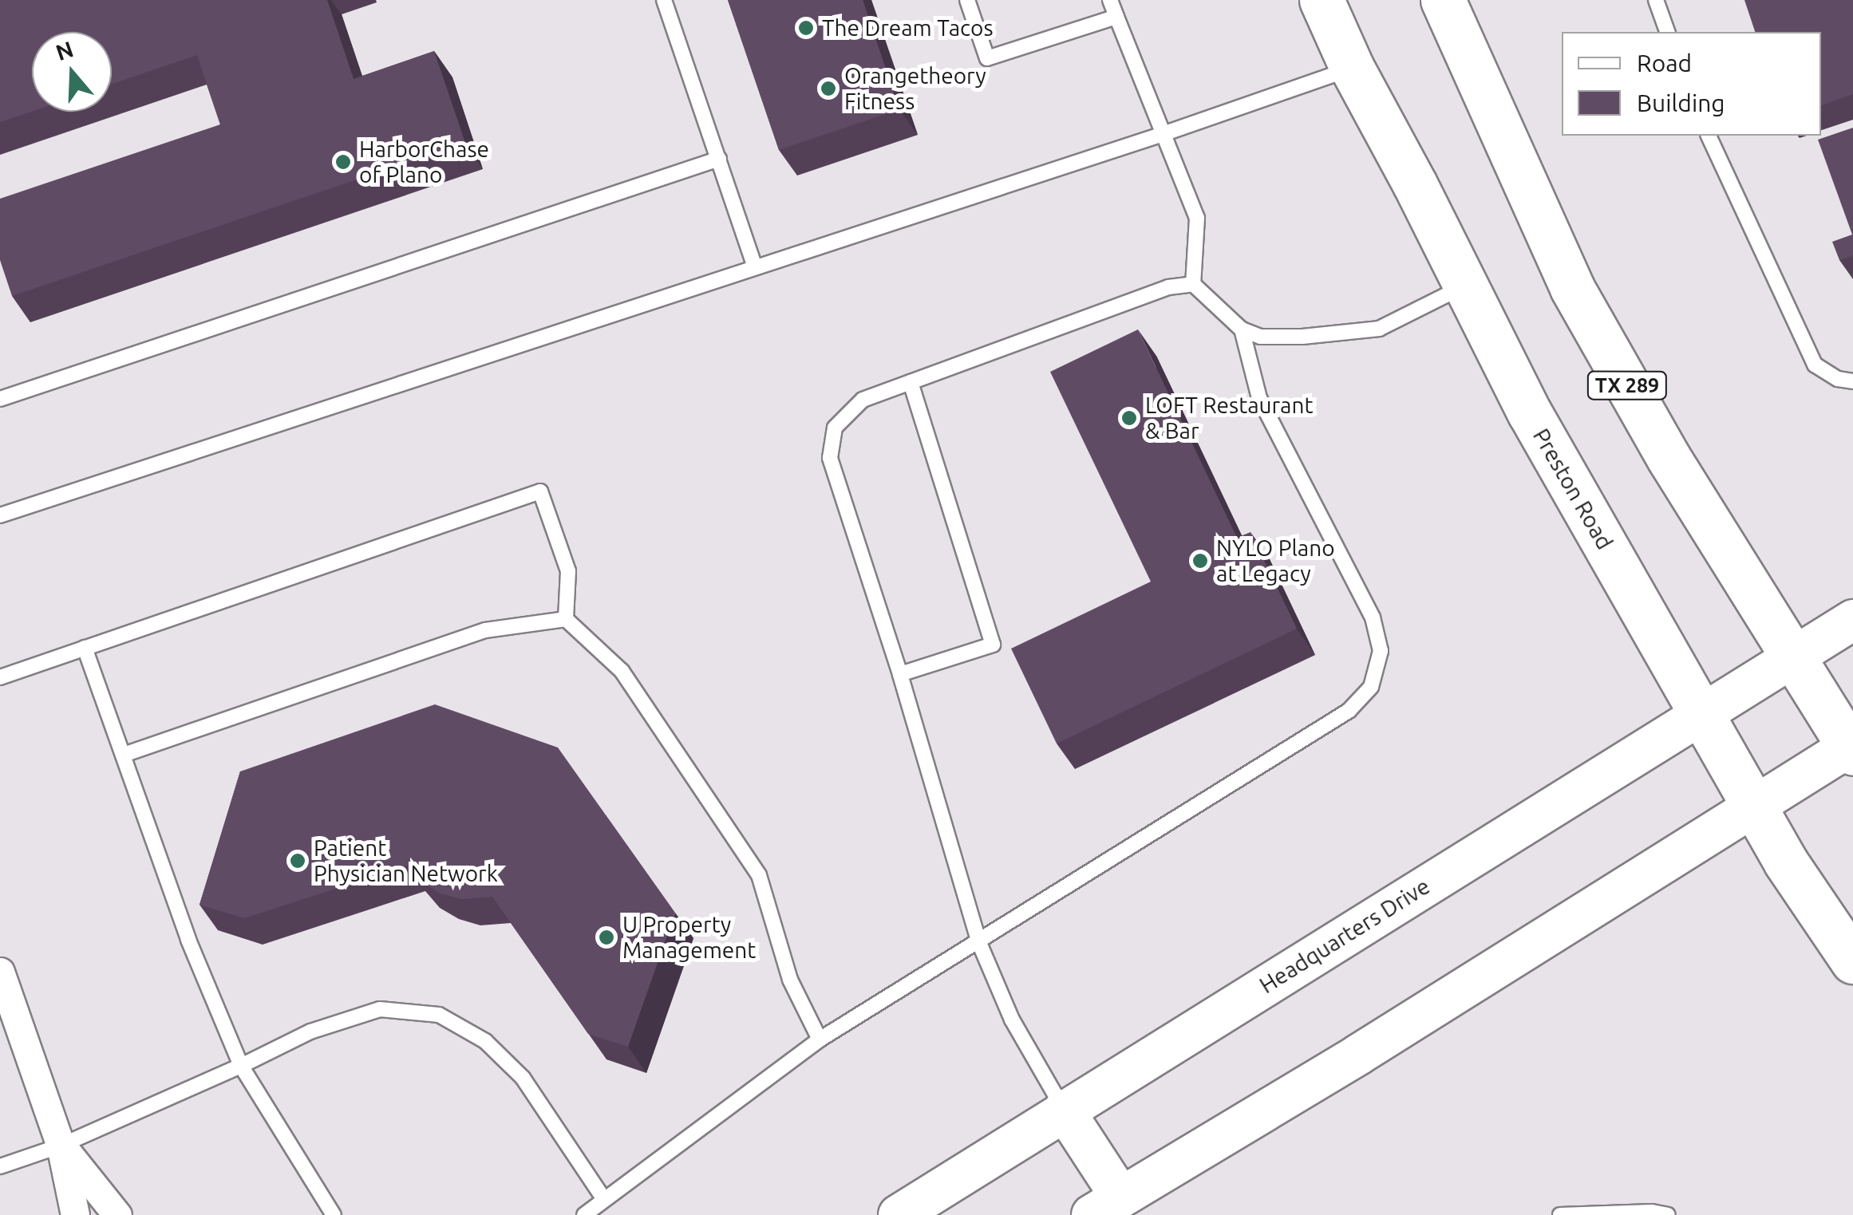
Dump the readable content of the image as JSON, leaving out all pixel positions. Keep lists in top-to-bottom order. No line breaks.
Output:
{"streets":{"main road":["TX 289","Preston Road","Headquarters Drive"]},"crossings":[["TX 289","Headquarters Drive"],["Preston Road","Headquarters Drive"]],"places":["The Dream Tacos","Orangetheory Fitness","HarborChase of Plano","LOFT Restaurant & Bar","NYLO Plano at Legacy","Patient Physician Network","U Property Management"],"legend":["Road","Building"],"north":"top"}
